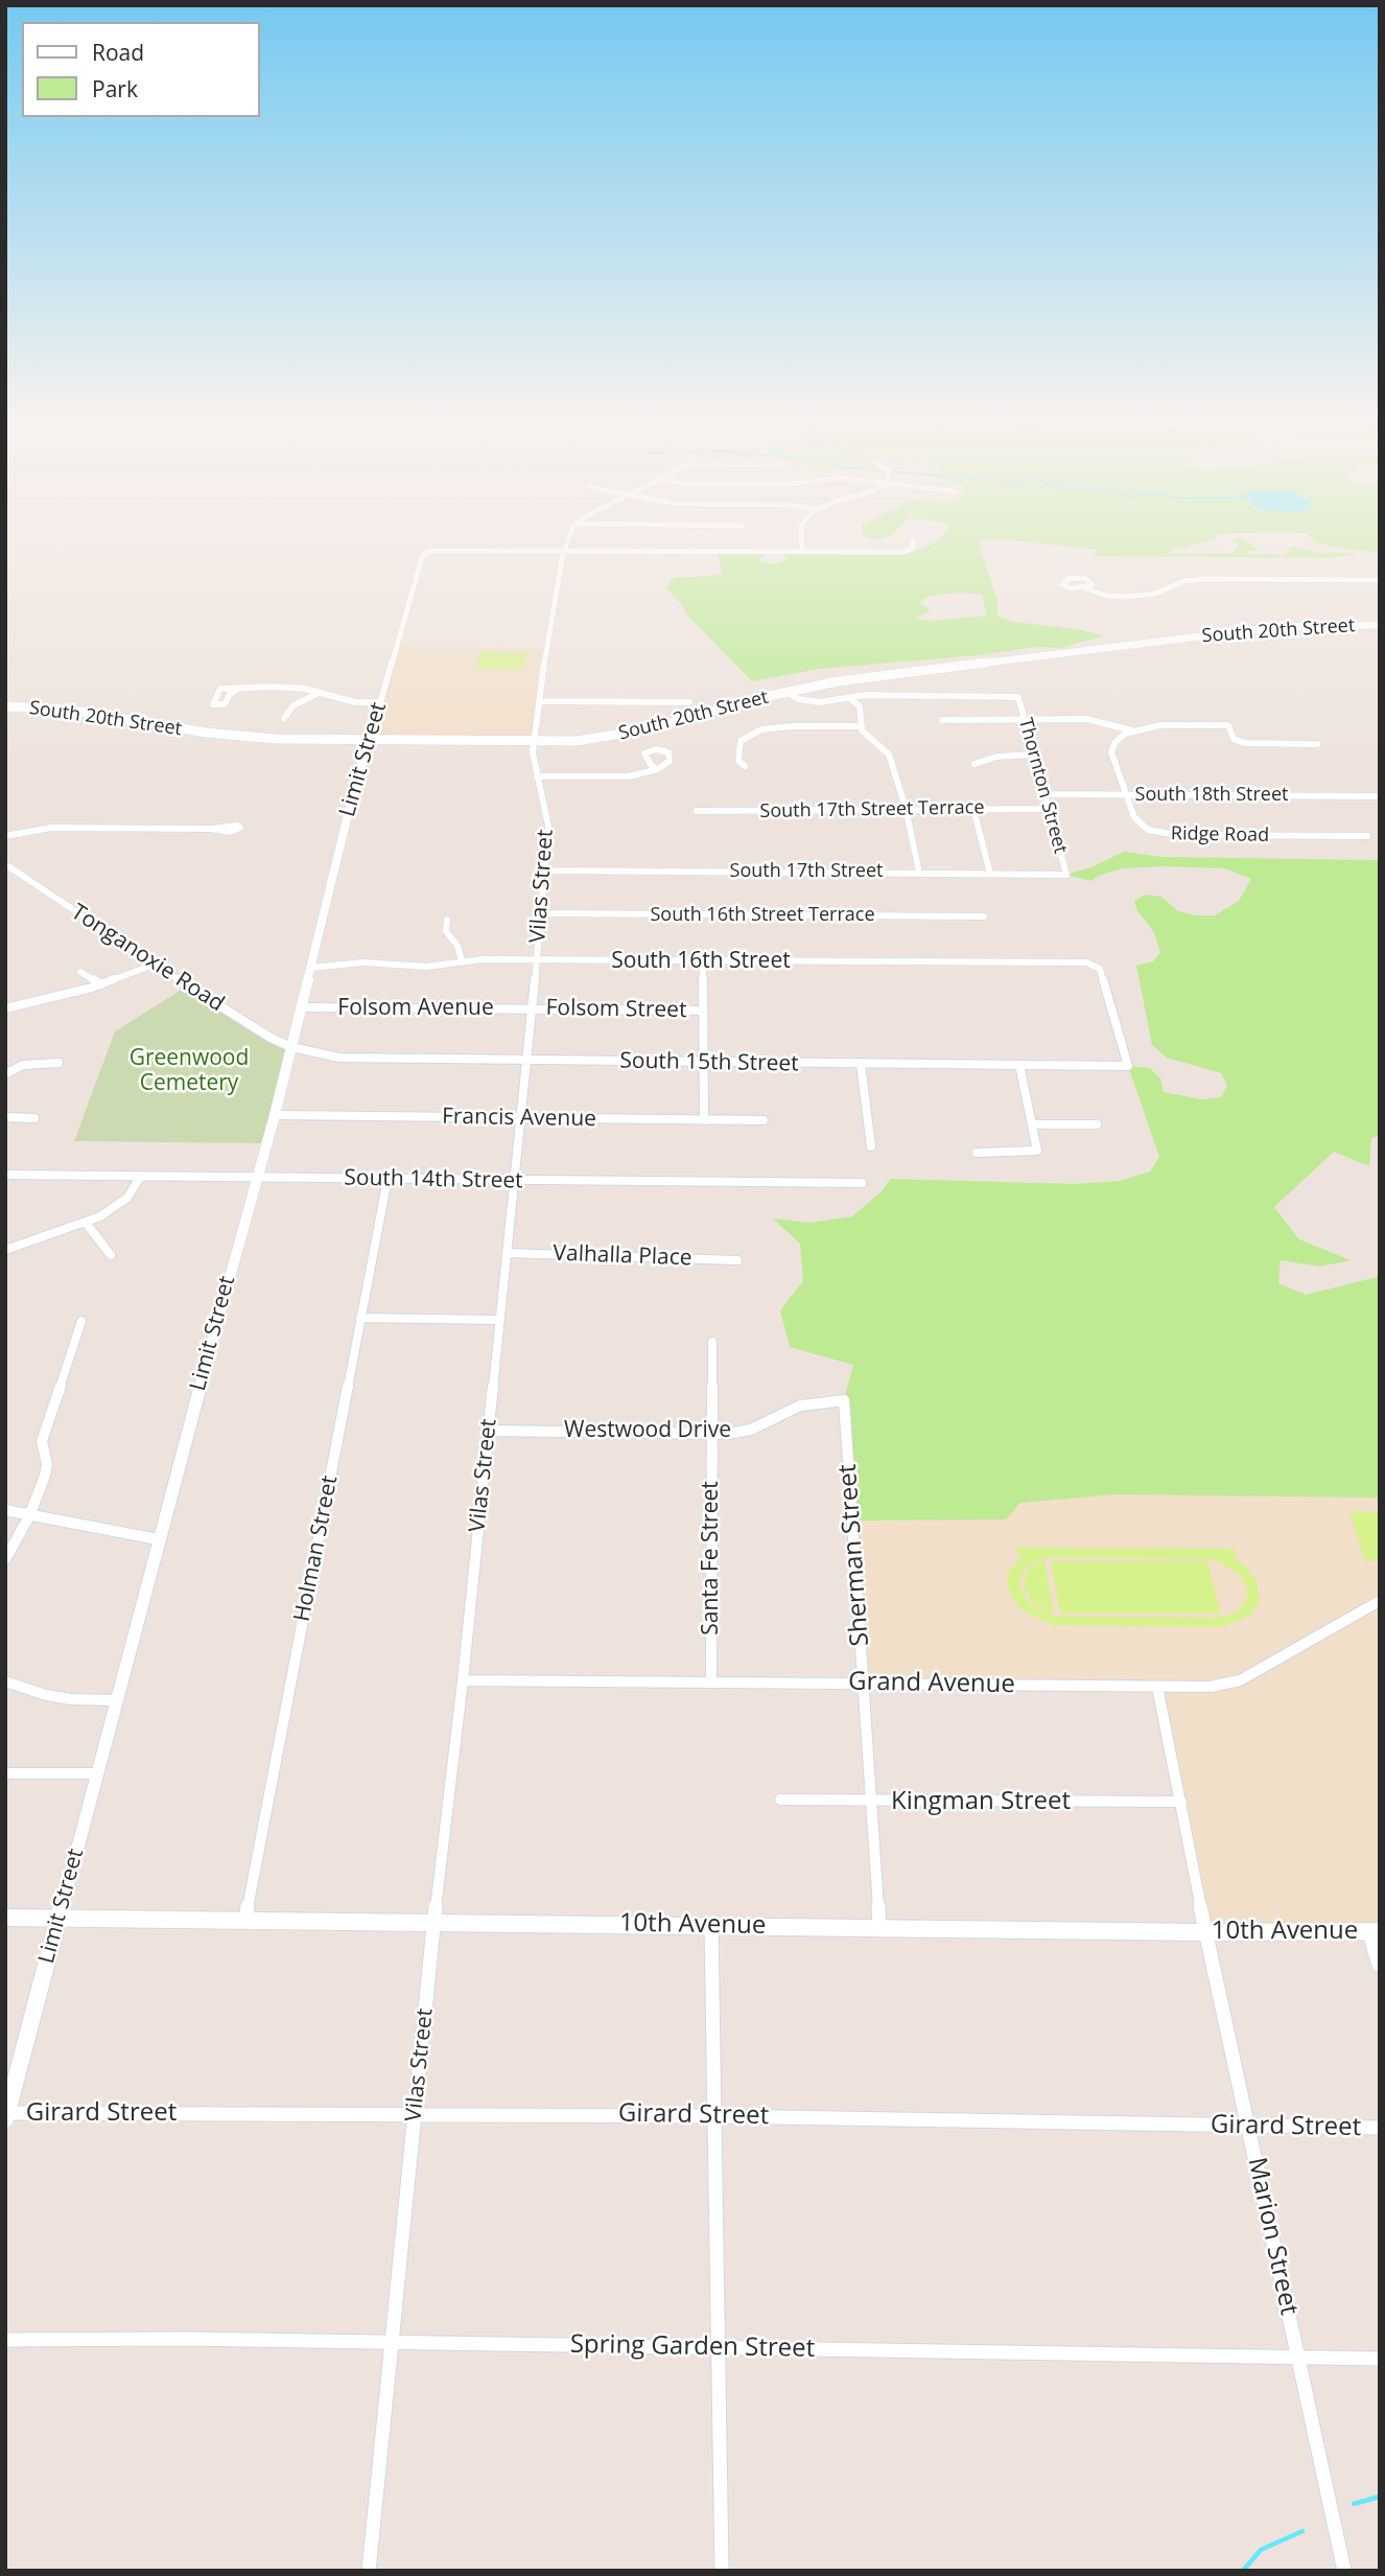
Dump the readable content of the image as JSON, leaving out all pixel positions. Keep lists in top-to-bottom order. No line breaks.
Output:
{"streets":{"main road":["South 20th Street"],"street":["Limit Street","Thornton Street","South 18th Street","South 17th Street Terrace","Ridge Road","South 17th Street","Vilas Street","South 16th Street Terrace","Tonganoxie Road","South 16th Street","Folsom Avenue","Folsom Street","South 15th Street","Francis Avenue","South 14th Street","Valhalla Place","Westwood Drive","Holman Street","Sherman Street","Santa Fe Street","Grand Avenue","Kingman Street","10th Avenue","Girard Street","Marion Street","Spring Garden Street"]},"crossings":[["South 20th Street","Limit Street"],["South 20th Street","Vilas Street"],["Limit Street","Vilas Street"],["Limit Street","Tonganoxie Road"],["Limit Street","South 16th Street"],["Limit Street","Folsom Avenue"],["Limit Street","South 15th Street"],["Limit Street","Francis Avenue"],["Limit Street","South 14th Street"],["Limit Street","10th Avenue"],["Limit Street","Girard Street"],["Thornton Street","South 18th Street"],["Thornton Street","South 17th Street Terrace"],["Thornton Street","South 17th Street"],["South 18th Street","Ridge Road"],["South 17th Street","Vilas Street"],["Vilas Street","South 16th Street Terrace"],["Vilas Street","South 16th Street"],["Vilas Street","Folsom Avenue"],["Vilas Street","Folsom Street"],["Vilas Street","South 15th Street"],["Vilas Street","Francis Avenue"],["Vilas Street","South 14th Street"],["Vilas Street","Valhalla Place"],["Vilas Street","Westwood Drive"],["Vilas Street","Grand Avenue"],["Vilas Street","10th Avenue"],["Vilas Street","Girard Street"],["Vilas Street","Spring Garden Street"],["Tonganoxie Road","South 15th Street"],["South 16th Street","South 15th Street"],["Folsom Avenue","Folsom Street"],["South 14th Street","Holman Street"],["Westwood Drive","Sherman Street"],["Westwood Drive","Santa Fe Street"],["Holman Street","10th Avenue"],["Sherman Street","Grand Avenue"],["Sherman Street","Kingman Street"],["Sherman Street","10th Avenue"],["Santa Fe Street","Grand Avenue"],["Grand Avenue","Marion Street"],["Kingman Street","Marion Street"],["10th Avenue","Marion Street"],["Girard Street","Marion Street"],["Marion Street","Spring Garden Street"]],"parks":["Greenwood Cemetery"],"legend":["Road","Park"]}
